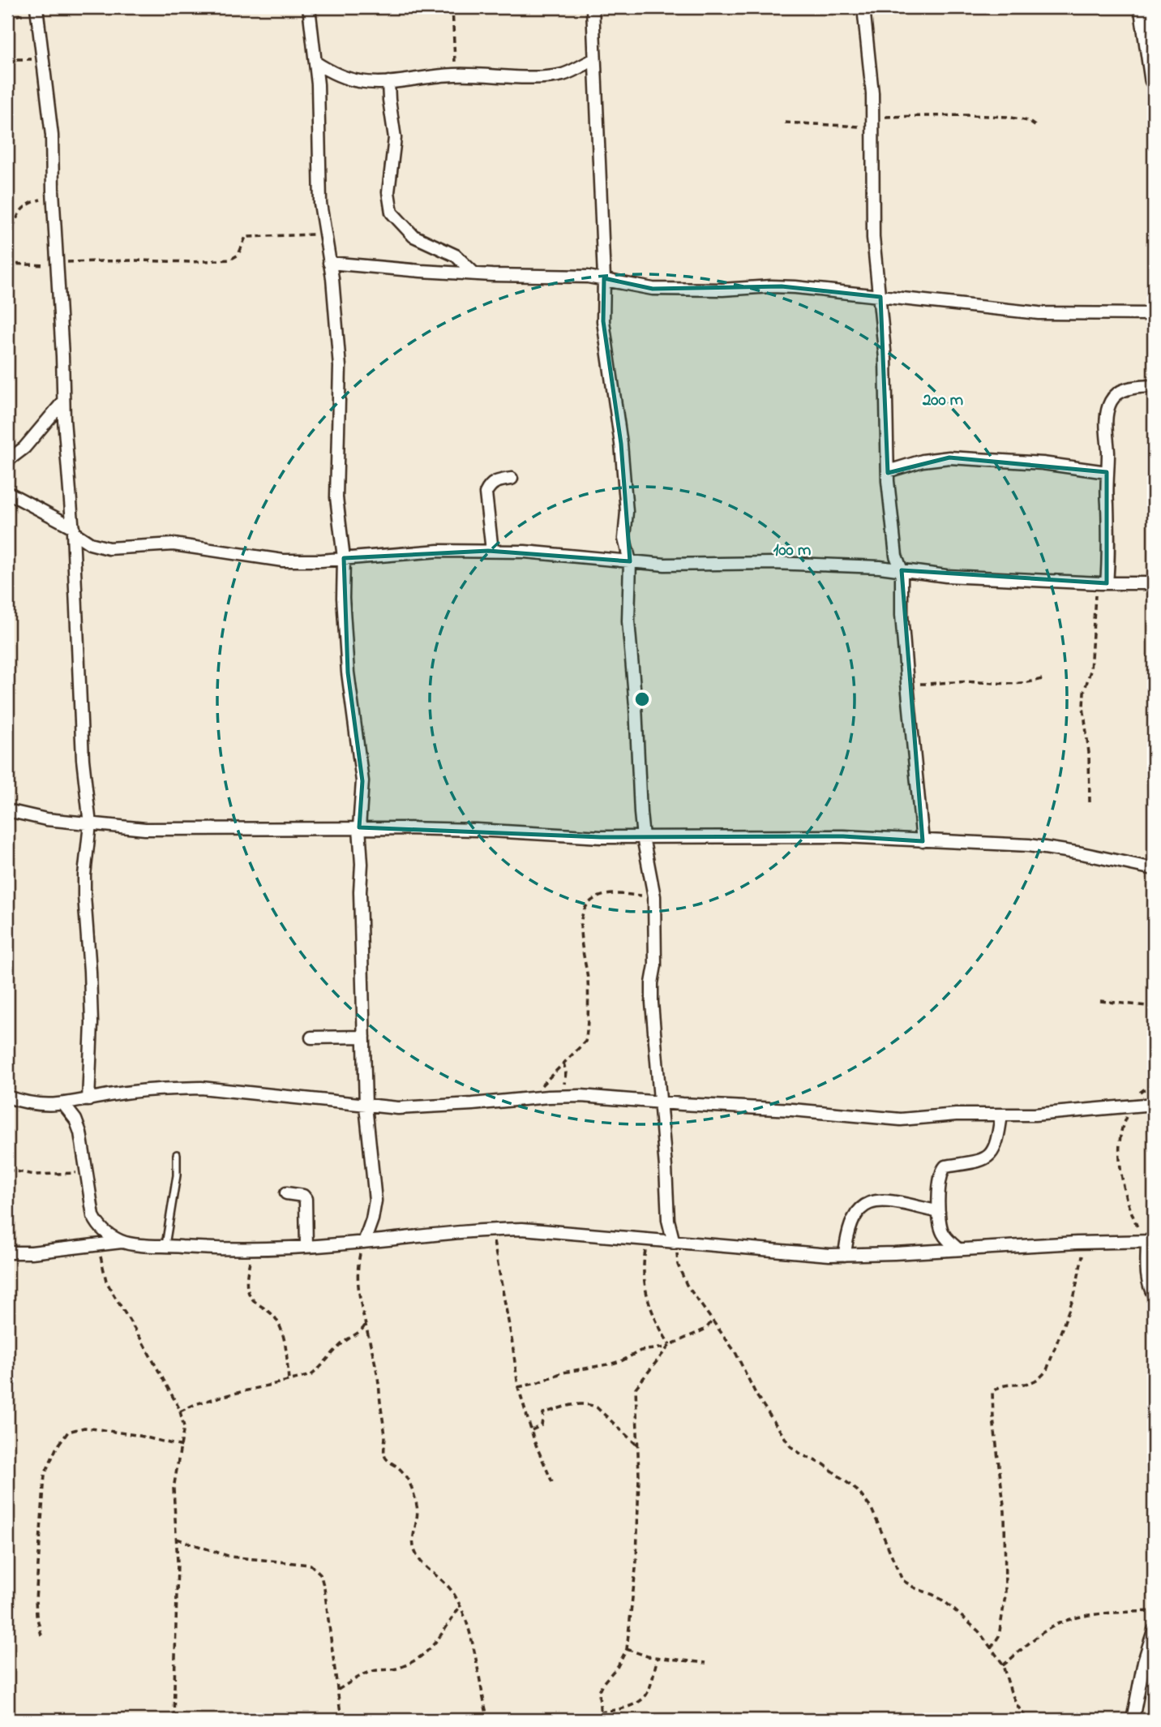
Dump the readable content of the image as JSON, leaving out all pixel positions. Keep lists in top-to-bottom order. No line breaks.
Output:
{"rings":["200 m","100 m"]}
